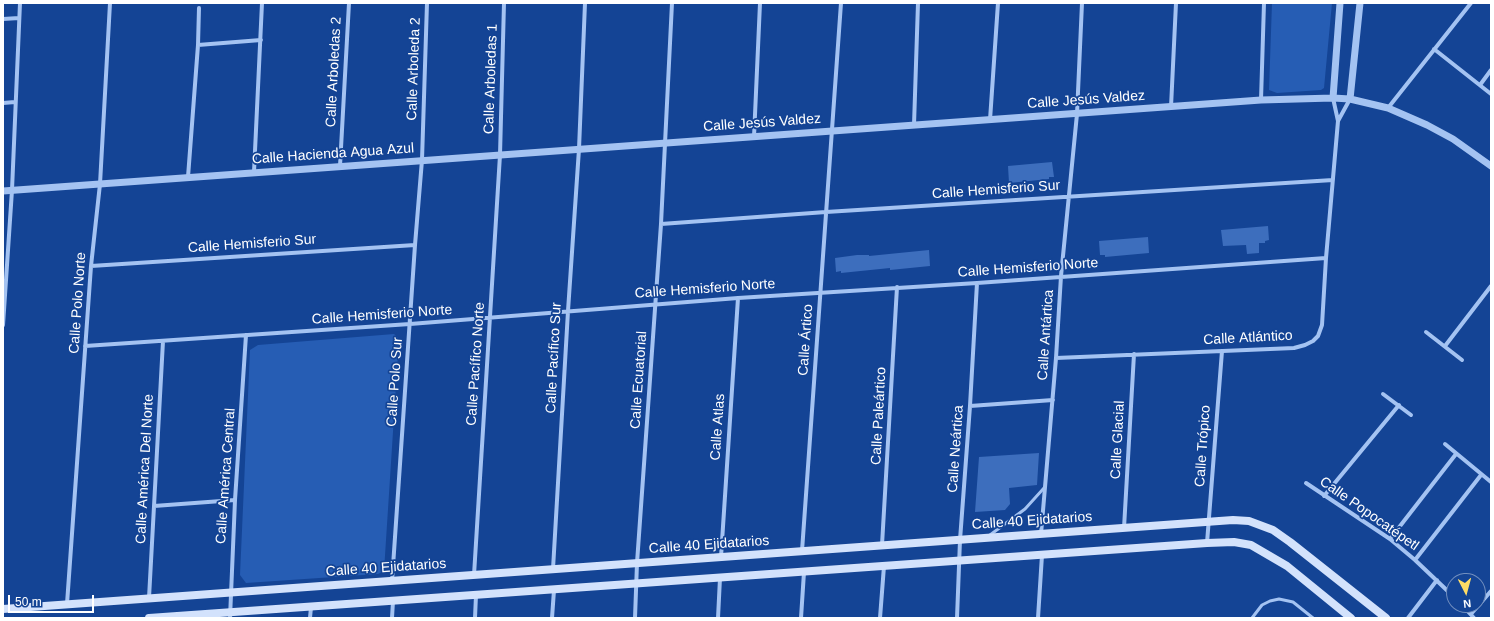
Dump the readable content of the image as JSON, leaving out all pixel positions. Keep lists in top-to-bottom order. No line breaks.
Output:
{"streets":{"main road":["Calle 40 Ejidatarios"],"street":["Calle Arboleda 2","Calle Arboledas 2","Calle Arboledas 1","Calle Jesús Valdez","Calle Hacienda Agua Azul","Calle Hemisferio Sur","Calle Hemisferio Norte","Calle Polo Norte","Calle Antártica","Calle Atlántico","Calle Ártico","Calle Pacífico Sur","Calle Pacífico Norte","Calle Ecuatorial","Calle Polo Sur","Calle Paleártico","Calle Atlas","Calle Glacial","Calle Trópico","Calle Neártica","Calle América Del Norte","Calle América Central","Calle Popocatépetl"]},"crossings":[["Calle Arboleda 2","Calle Hacienda Agua Azul"],["Calle Arboleda 2","Calle Polo Sur"],["Calle Arboledas 2","Calle Hacienda Agua Azul"],["Calle Arboledas 1","Calle Hacienda Agua Azul"],["Calle Arboledas 1","Calle Pacífico Norte"],["Calle Jesús Valdez","Calle Hacienda Agua Azul"],["Calle Jesús Valdez","Calle Antártica"],["Calle Jesús Valdez","Calle Atlántico"],["Calle Jesús Valdez","Calle Ártico"],["Calle Jesús Valdez","Calle Ecuatorial"],["Calle Hacienda Agua Azul","Calle Polo Norte"],["Calle Hacienda Agua Azul","Calle Pacífico Sur"],["Calle Hacienda Agua Azul","Calle Pacífico Norte"],["Calle Hacienda Agua Azul","Calle Ecuatorial"],["Calle Hacienda Agua Azul","Calle Polo Sur"],["Calle Hemisferio Sur","Calle Polo Norte"],["Calle Hemisferio Sur","Calle Antártica"],["Calle Hemisferio Sur","Calle Atlántico"],["Calle Hemisferio Sur","Calle Ártico"],["Calle Hemisferio Sur","Calle Ecuatorial"],["Calle Hemisferio Sur","Calle Polo Sur"],["Calle Hemisferio Norte","Calle Polo Norte"],["Calle Hemisferio Norte","Calle Antártica"],["Calle Hemisferio Norte","Calle Atlántico"],["Calle Hemisferio Norte","Calle Ártico"],["Calle Hemisferio Norte","Calle Pacífico Sur"],["Calle Hemisferio Norte","Calle Pacífico Norte"],["Calle Hemisferio Norte","Calle Ecuatorial"],["Calle Hemisferio Norte","Calle Polo Sur"],["Calle Hemisferio Norte","Calle Paleártico"],["Calle Hemisferio Norte","Calle Atlas"],["Calle Hemisferio Norte","Calle Neártica"],["Calle Hemisferio Norte","Calle América Del Norte"],["Calle Hemisferio Norte","Calle América Central"],["Calle Polo Norte","Calle 40 Ejidatarios"],["Calle Antártica","Calle Atlántico"],["Calle Antártica","Calle 40 Ejidatarios"],["Calle Atlántico","Calle Glacial"],["Calle Atlántico","Calle Trópico"],["Calle Ártico","Calle 40 Ejidatarios"],["Calle Pacífico Sur","Calle 40 Ejidatarios"],["Calle Pacífico Norte","Calle 40 Ejidatarios"],["Calle Ecuatorial","Calle 40 Ejidatarios"],["Calle Polo Sur","Calle 40 Ejidatarios"],["Calle Paleártico","Calle 40 Ejidatarios"],["Calle Atlas","Calle 40 Ejidatarios"],["Calle Glacial","Calle 40 Ejidatarios"],["Calle Trópico","Calle 40 Ejidatarios"],["Calle Neártica","Calle 40 Ejidatarios"],["Calle América Del Norte","Calle 40 Ejidatarios"],["Calle América Central","Calle 40 Ejidatarios"]],"scale_bar":"50 m","north":"bottom"}
